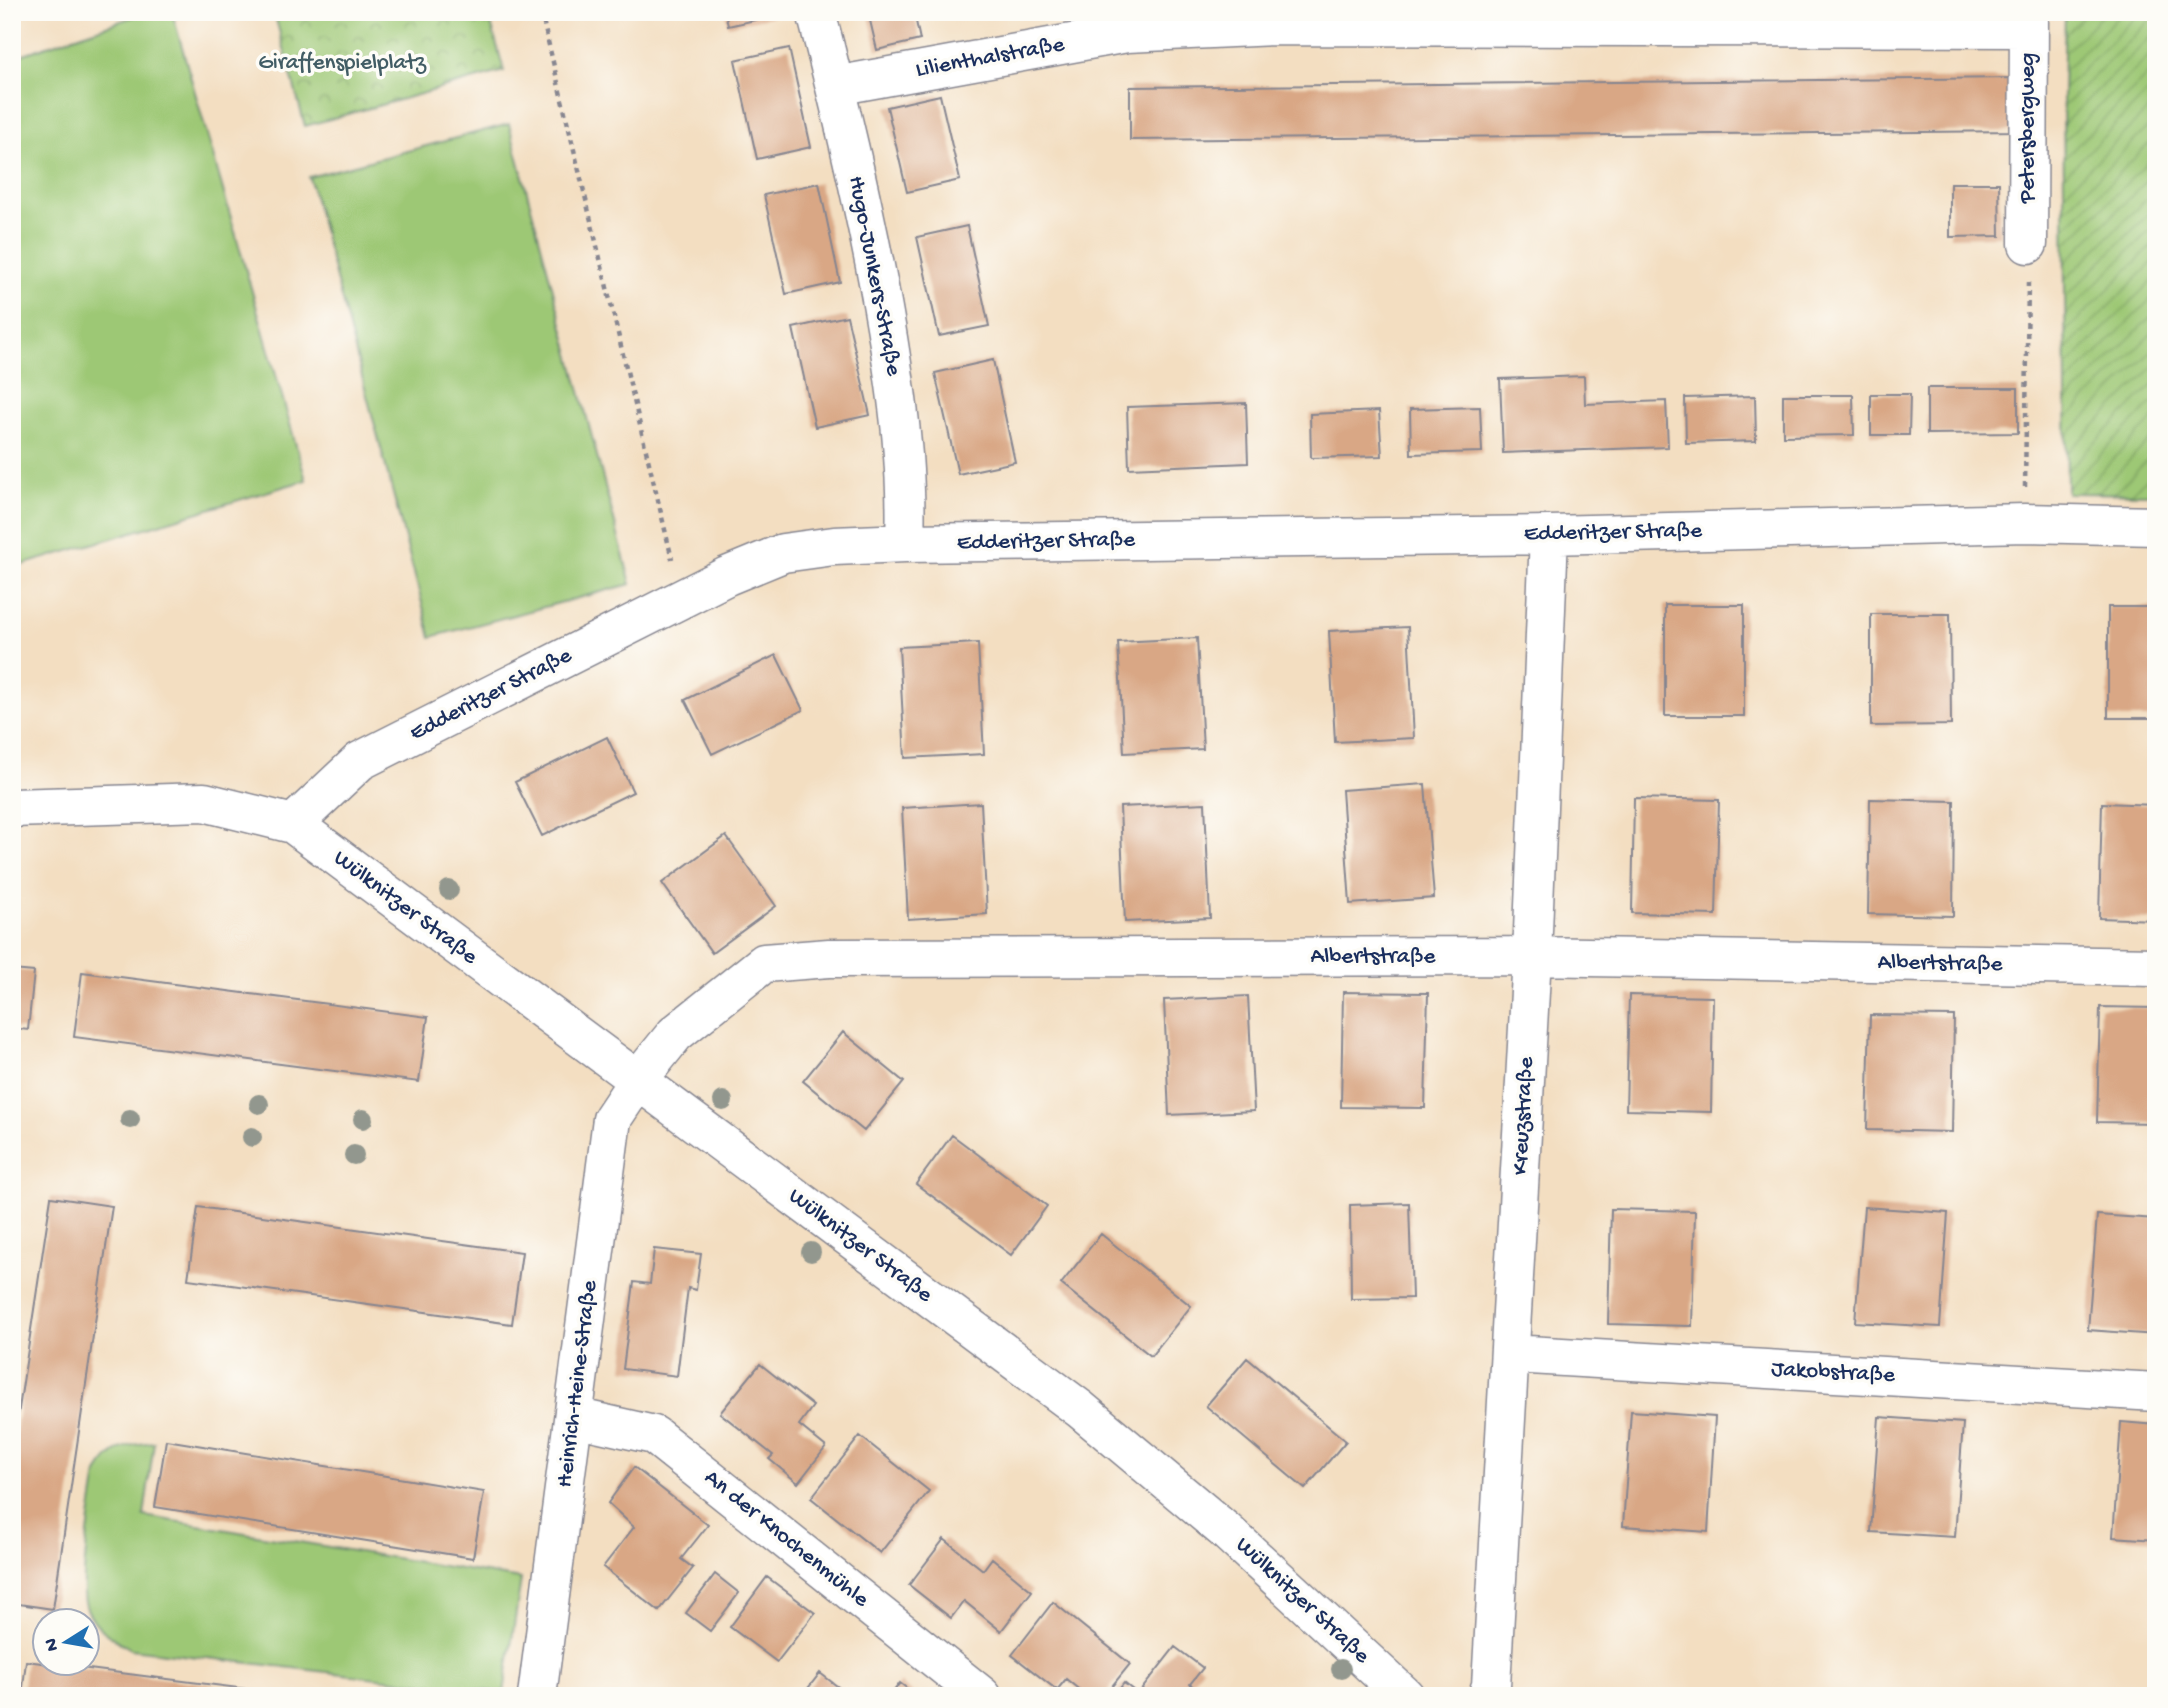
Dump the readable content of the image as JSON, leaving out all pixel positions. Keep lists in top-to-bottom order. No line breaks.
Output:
{"streets":{"street":["Lilienthalstraße","Petersbergweg","Hugo-Junkers-Straße","Edderitzer Straße","Wülknitzer Straße","Albertstraße","Kreuzstraße","Jakobstraße","Heinrich-Heine-Straße","An der Knochenmühle"]},"crossings":[["Lilienthalstraße","Petersbergweg"],["Lilienthalstraße","Hugo-Junkers-Straße"],["Hugo-Junkers-Straße","Edderitzer Straße"],["Edderitzer Straße","Wülknitzer Straße"],["Edderitzer Straße","Kreuzstraße"],["Wülknitzer Straße","Albertstraße"],["Wülknitzer Straße","Heinrich-Heine-Straße"],["Albertstraße","Kreuzstraße"],["Albertstraße","Heinrich-Heine-Straße"],["Kreuzstraße","Jakobstraße"],["Heinrich-Heine-Straße","An der Knochenmühle"]],"parks":["Giraffenspielplatz"],"north":"left"}
